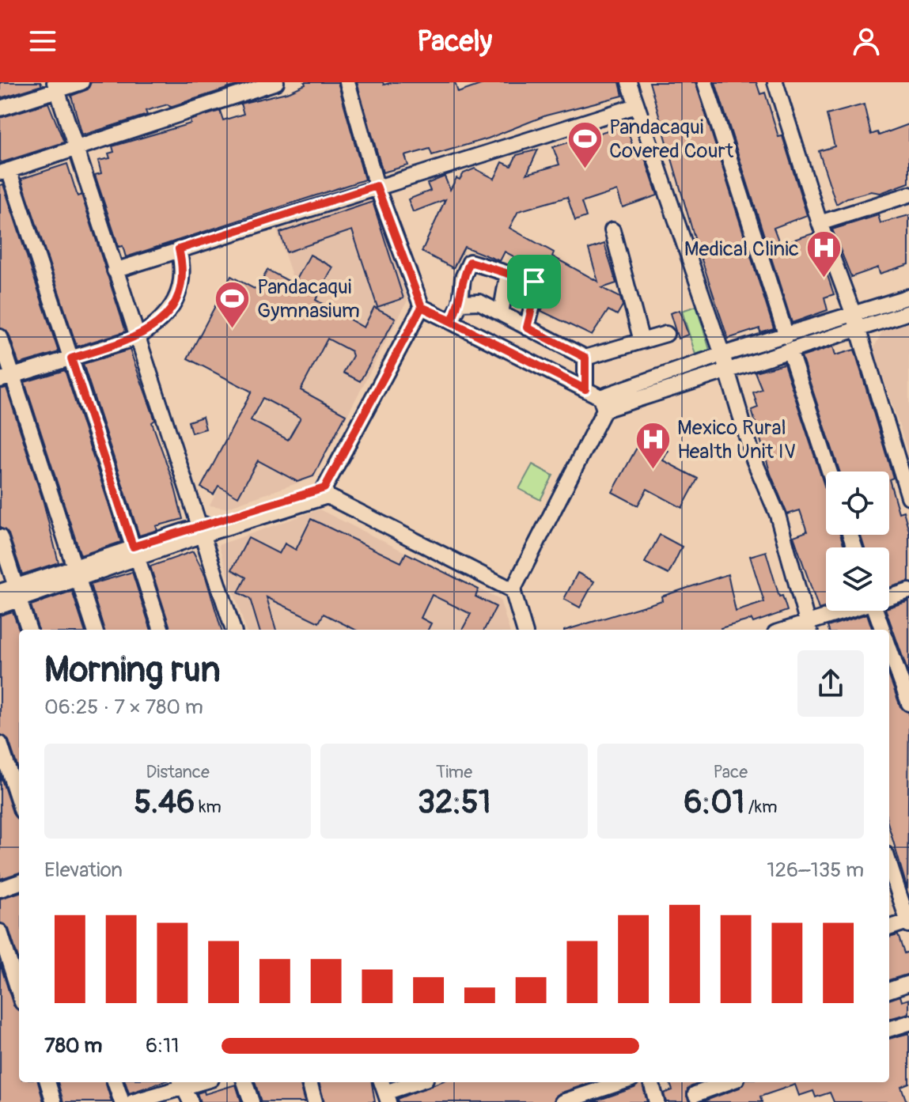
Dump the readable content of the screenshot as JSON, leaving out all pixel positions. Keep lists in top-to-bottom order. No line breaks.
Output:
{"places":{"sports":["Pandacaqui Covered Court","Pandacaqui Gymnasium"],"hospital":["Medical Clinic","Mexico Rural Health Unit IV"]},"page":{"header":"Pacely","heading":["Morning run","06:25 · 7 × 780 m"],"stats":[["Distance","5.46 km"],["Time","32:51"],["Pace","6:01 /km"]],"chart":["Elevation","126–135 m"],"list":[{"name":"780 m","note":"6:11"}]}}
